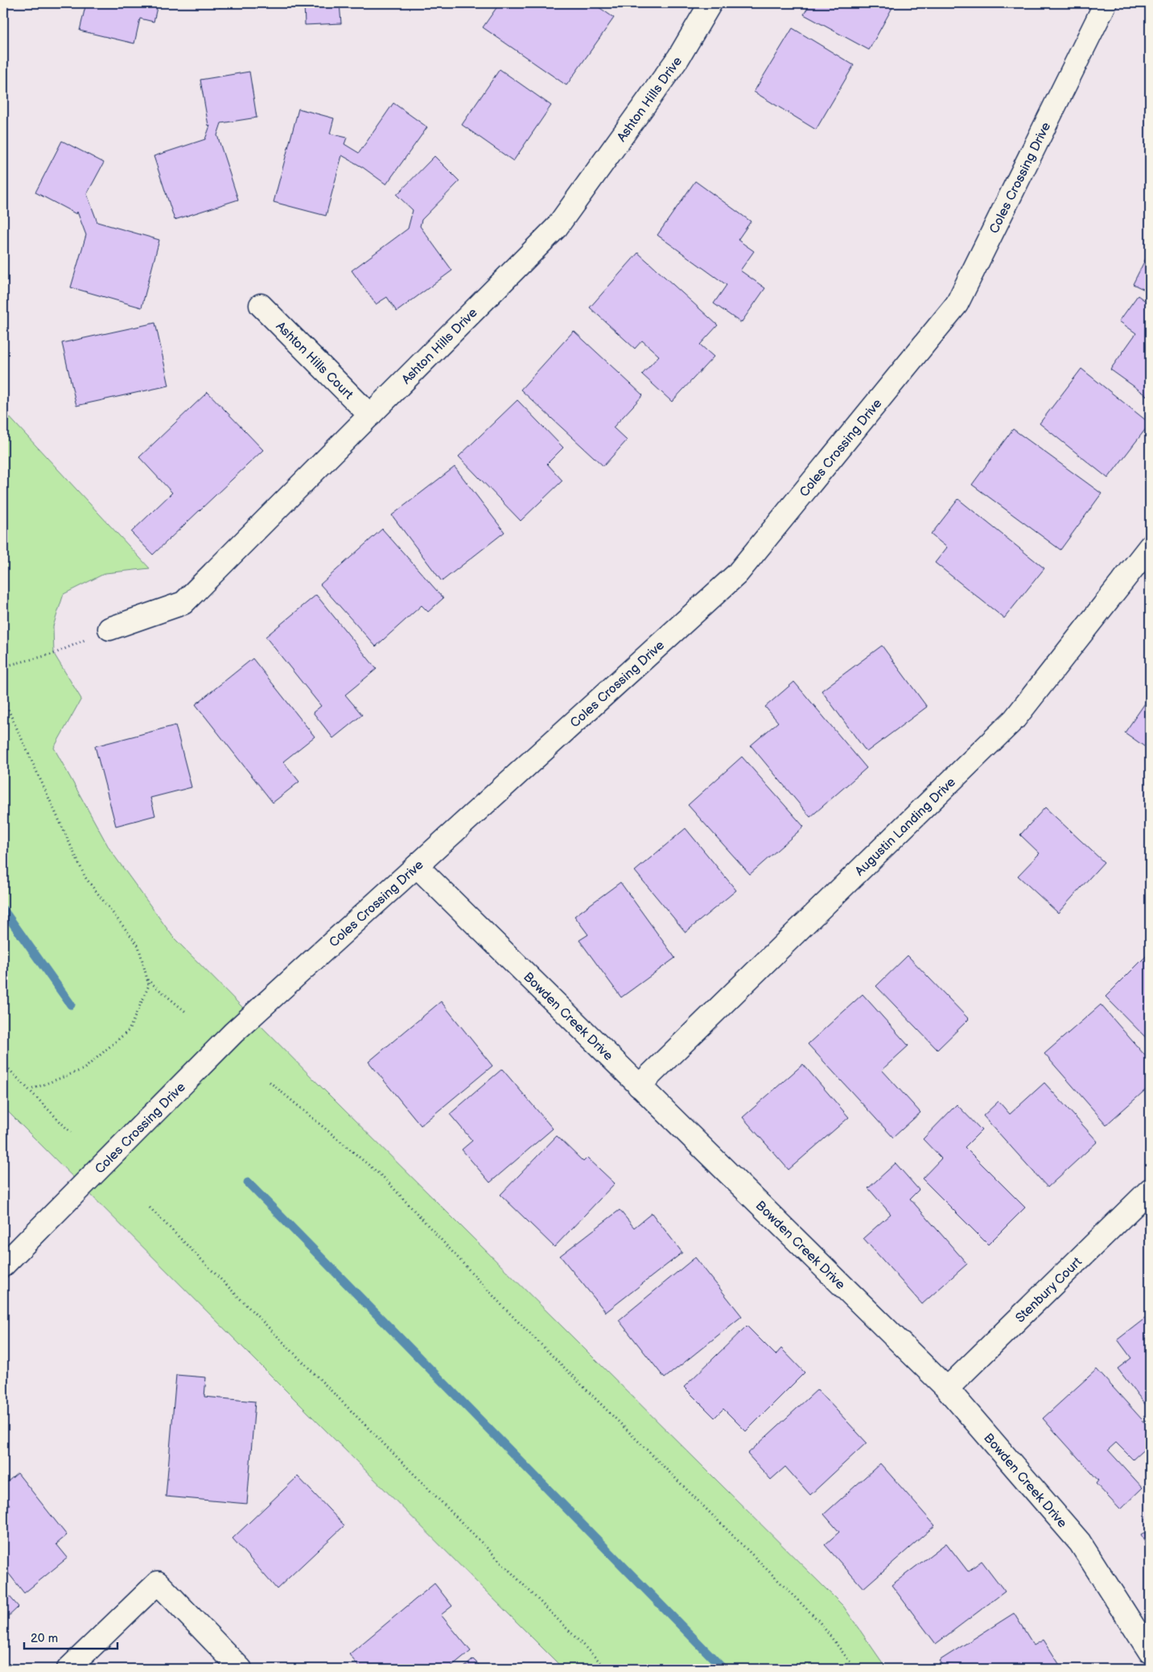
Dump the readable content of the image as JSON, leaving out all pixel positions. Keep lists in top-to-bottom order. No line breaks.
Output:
{"streets":{"street":["Ashton Hills Drive","Coles Crossing Drive","Ashton Hills Court","Augustin Landing Drive","Bowden Creek Drive","Stenbury Court"]},"crossings":[["Ashton Hills Drive","Ashton Hills Court"],["Coles Crossing Drive","Bowden Creek Drive"],["Augustin Landing Drive","Bowden Creek Drive"],["Bowden Creek Drive","Stenbury Court"]],"scale_bar":"20 m"}
